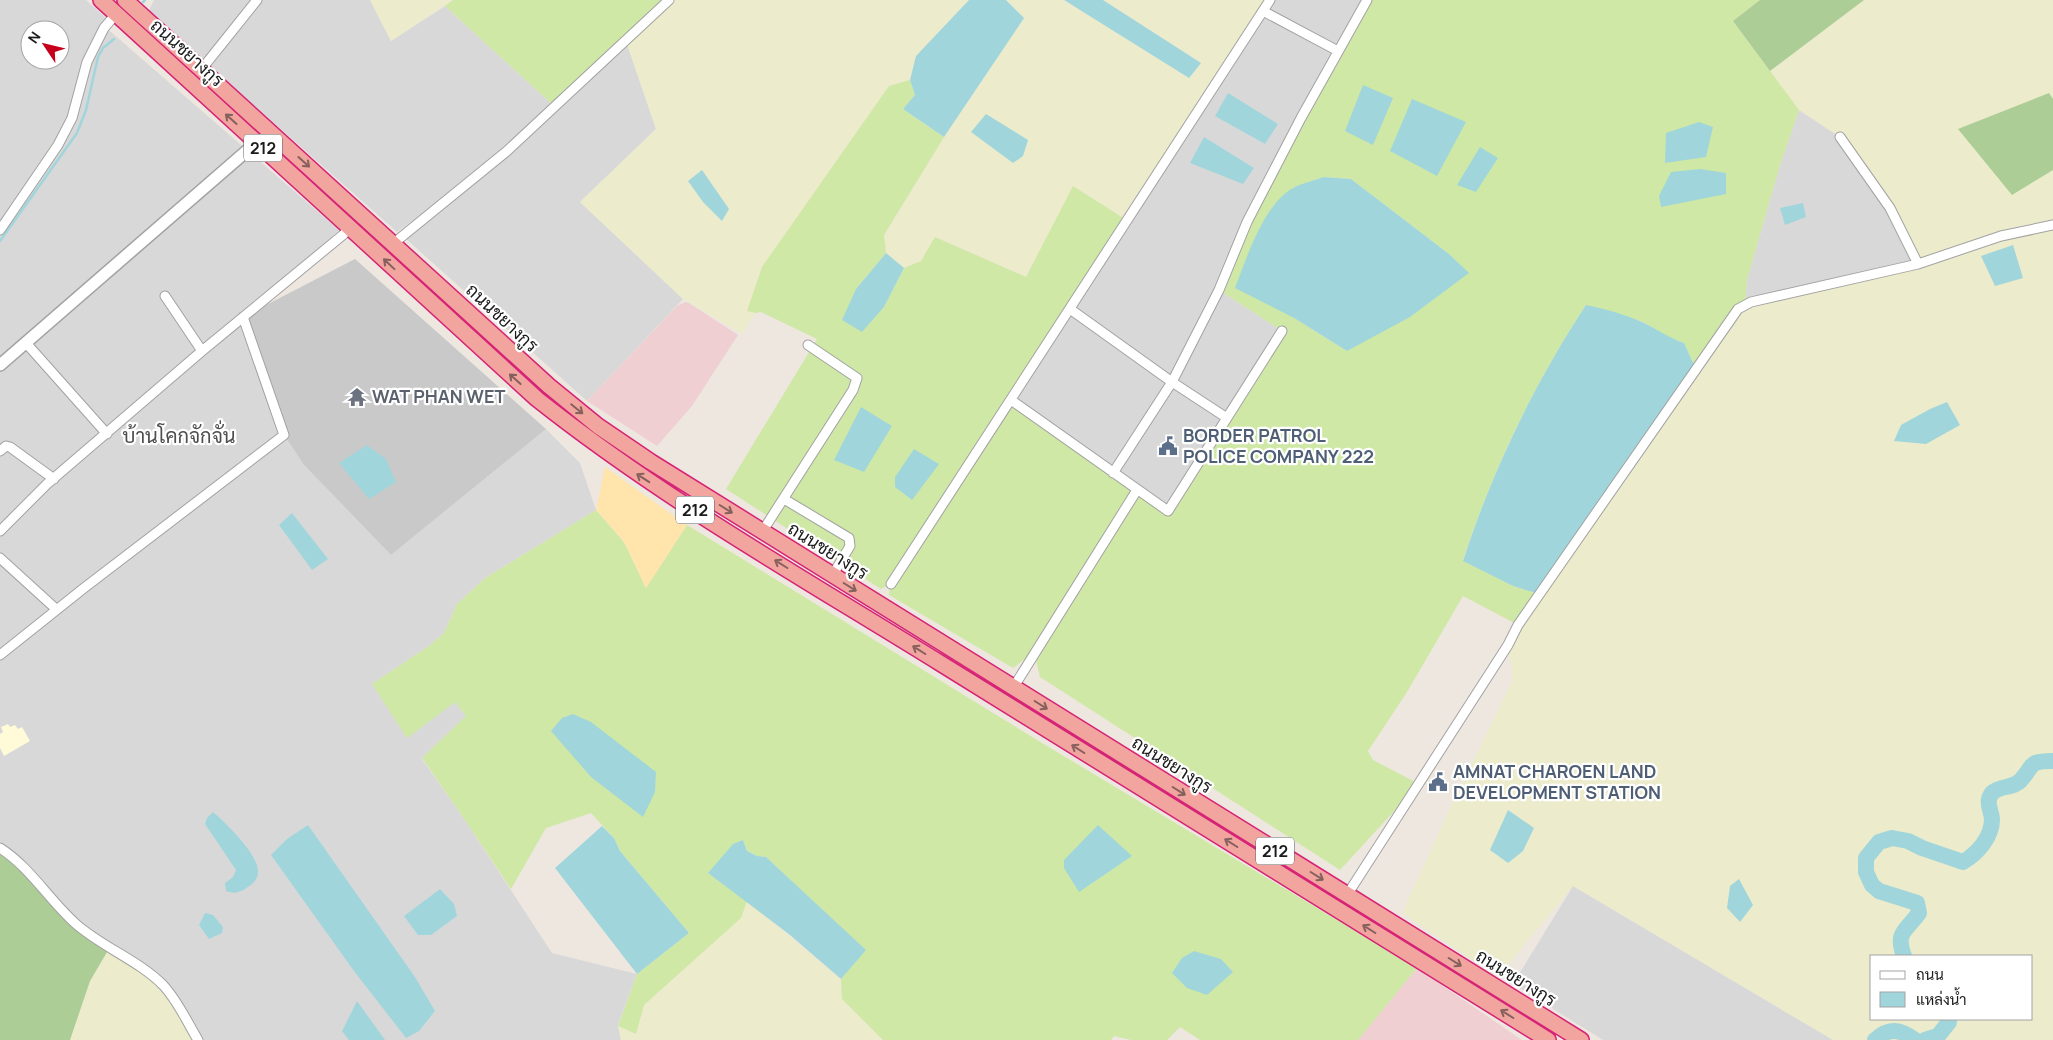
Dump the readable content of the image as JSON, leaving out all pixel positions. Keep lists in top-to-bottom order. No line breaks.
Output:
{"streets":{"highway":["ถนนชยางกูร","212"]},"districts":["บ้านโคกจักจั่น"],"places":{"temple":["WAT PHAN WET"],"public building":["BORDER PATROL POLICE COMPANY 222","AMNAT CHAROEN LAND DEVELOPMENT STATION"]},"legend":["ถนน","แหล่งน้ำ"],"north":"top left"}
